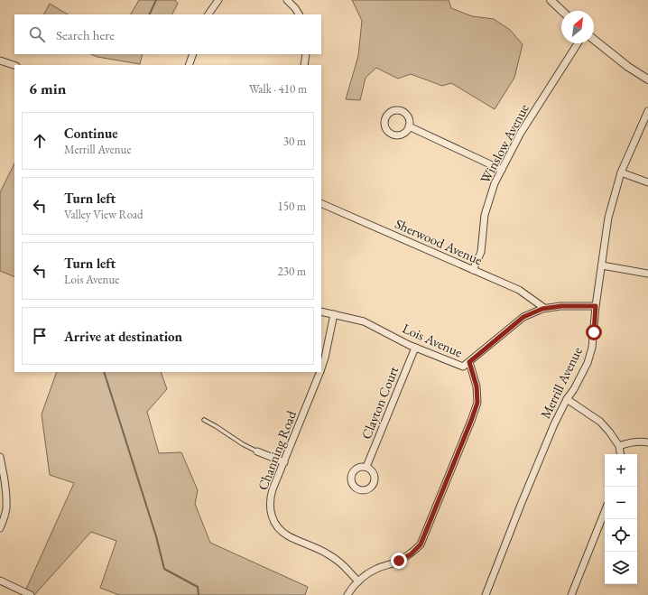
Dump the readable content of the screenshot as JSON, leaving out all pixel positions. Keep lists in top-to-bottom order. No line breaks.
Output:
{"streets":{"street":["Winslow Avenue","Sherwood Avenue","Lois Avenue","Merrill Avenue","Clayton Court","Channing Road"]},"crossings":[["Winslow Avenue","Sherwood Avenue"],["Lois Avenue","Clayton Court"],["Lois Avenue","Channing Road"]],"north":"top right","page":{"search":"Search here","heading":["6 min","Walk · 410 m"],"list":[["Continue","Merrill Avenue","30 m"],["Turn left","Valley View Road","150 m"],["Turn left","Lois Avenue","230 m"],"Arrive at destination"],"map_buttons":["+","−"]}}
